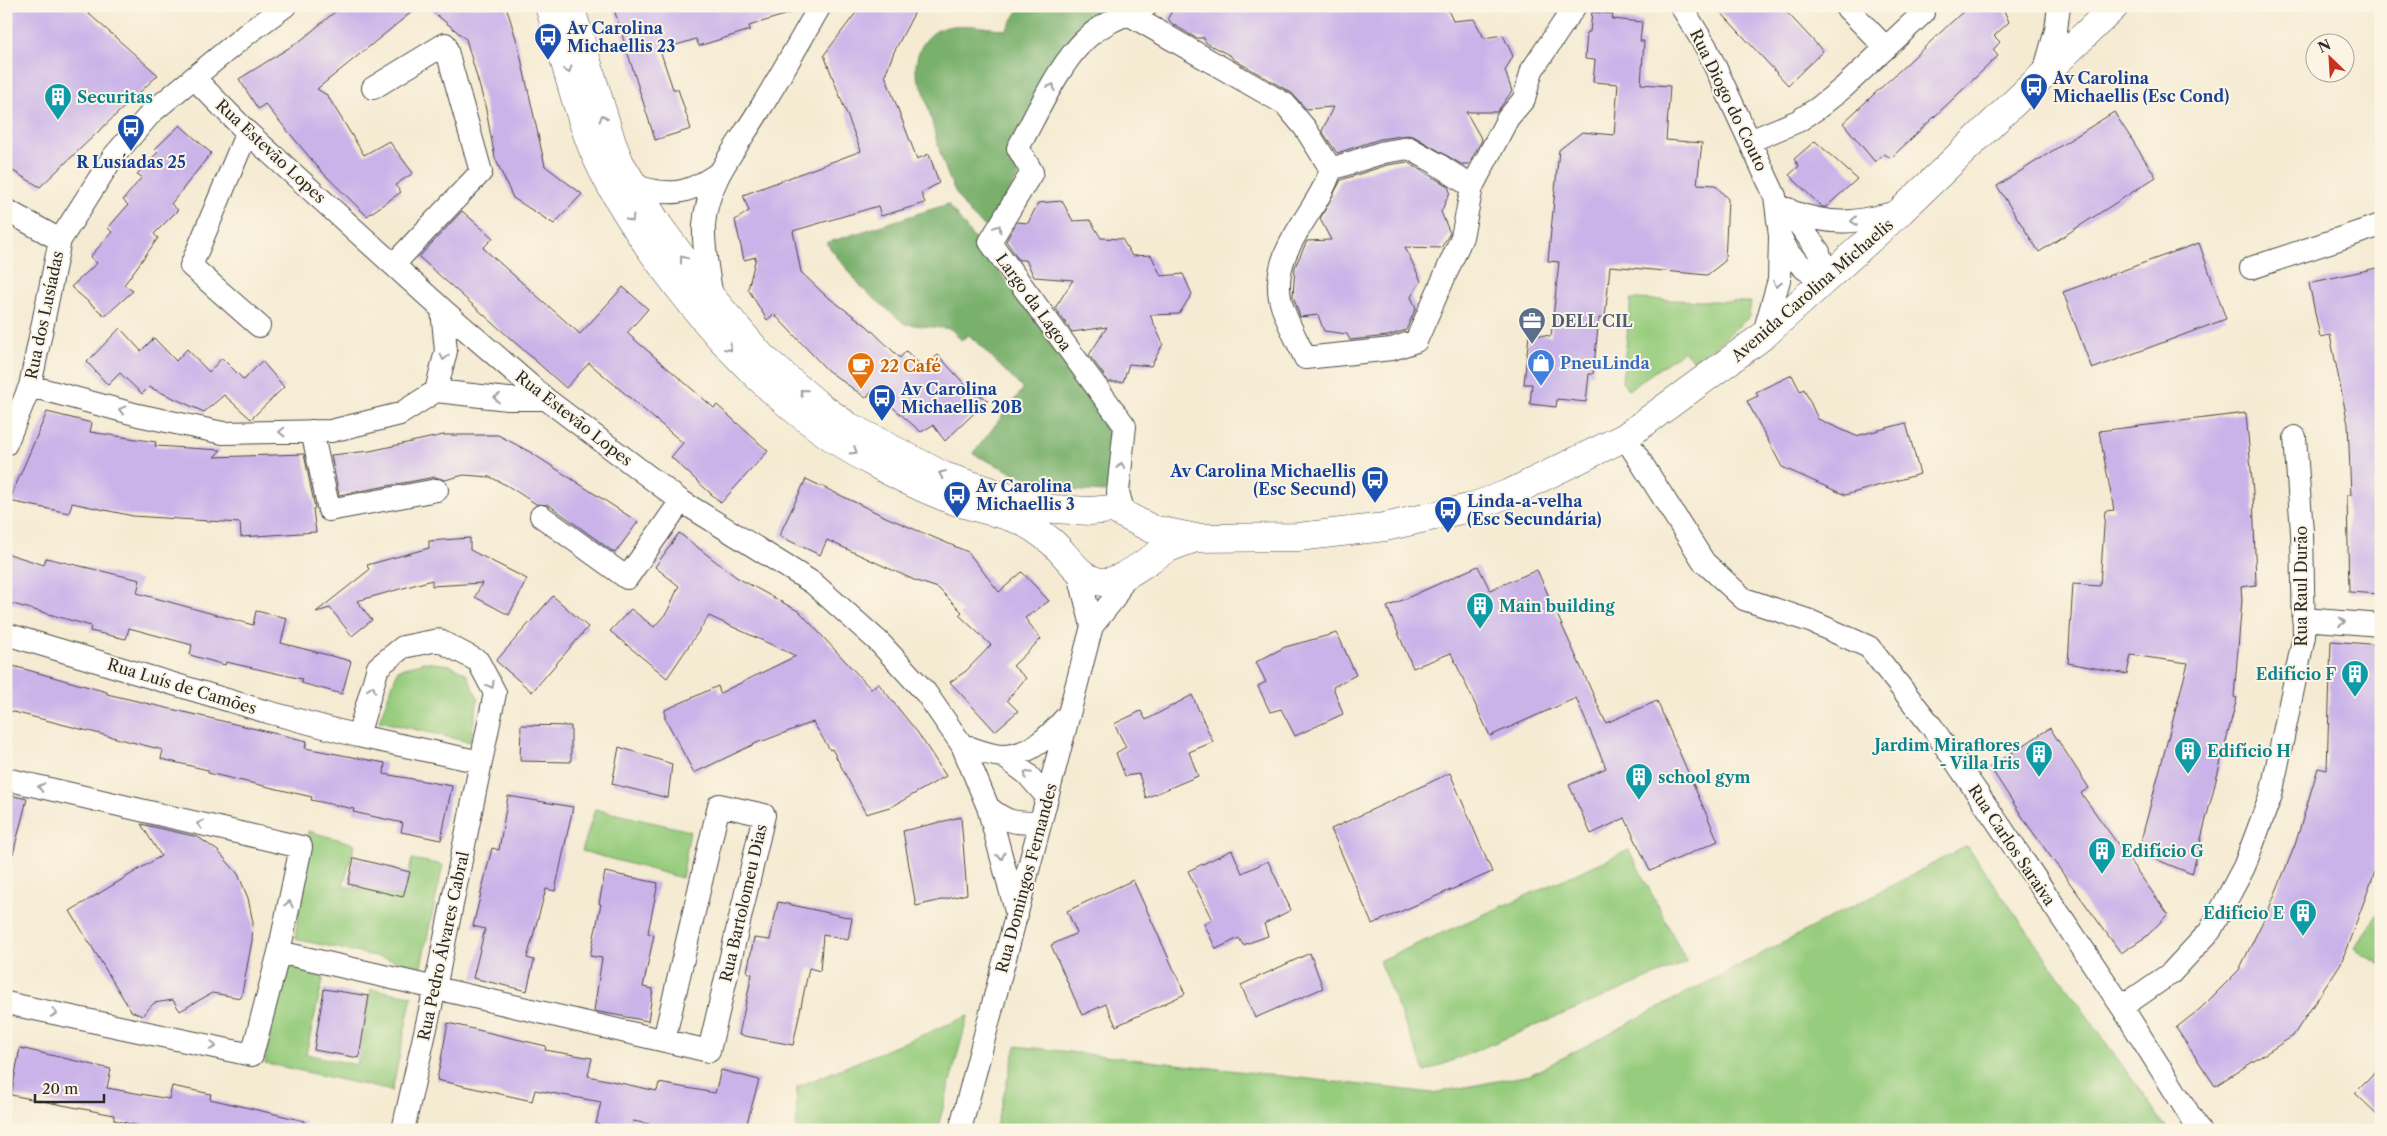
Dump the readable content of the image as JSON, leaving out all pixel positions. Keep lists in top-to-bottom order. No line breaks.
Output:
{"streets":{"street":["Rua Diogo do Couto","Rua Estevão Lopes","Avenida Carolina Michaelis","Largo da Lagoa","Rua dos Lusíadas","Rua Raul Durão","Rua Luís de Camões","Rua Carlos Saraiva","Rua Domingos Fernandes","Rua Bartolomeu Dias","Rua Pedro Álvares Cabral"]},"crossings":[["Rua Diogo do Couto","Avenida Carolina Michaelis"],["Rua Estevão Lopes","Rua dos Lusíadas"],["Rua Estevão Lopes","Rua Domingos Fernandes"],["Avenida Carolina Michaelis","Largo da Lagoa"],["Avenida Carolina Michaelis","Rua Carlos Saraiva"],["Avenida Carolina Michaelis","Rua Domingos Fernandes"],["Largo da Lagoa","Rua Domingos Fernandes"],["Rua Raul Durão","Rua Carlos Saraiva"],["Rua Luís de Camões","Rua Pedro Álvares Cabral"],["Rua Bartolomeu Dias","Rua Pedro Álvares Cabral"]],"one_way":["Largo da Lagoa"],"places":{"bus stop":["Av Carolina Michaellis 23","Av Carolina Michaellis (Esc Cond)","R Lusíadas 25","Av Carolina Michaellis 20B","Av Carolina Michaellis (Esc Secund)","Av Carolina Michaellis 3","Linda-a-velha (Esc Secundária)"],"building":["Securitas","Main building","Edifício F","Edifício H","Jardim Miraflores - Villa Iris","school gym","Edifício G","Edifício E"],"office":["DELL CIL"],"shop":["PneuLinda"],"cafe":["22 Café"]},"scale_bar":"20 m","north":"top left"}
